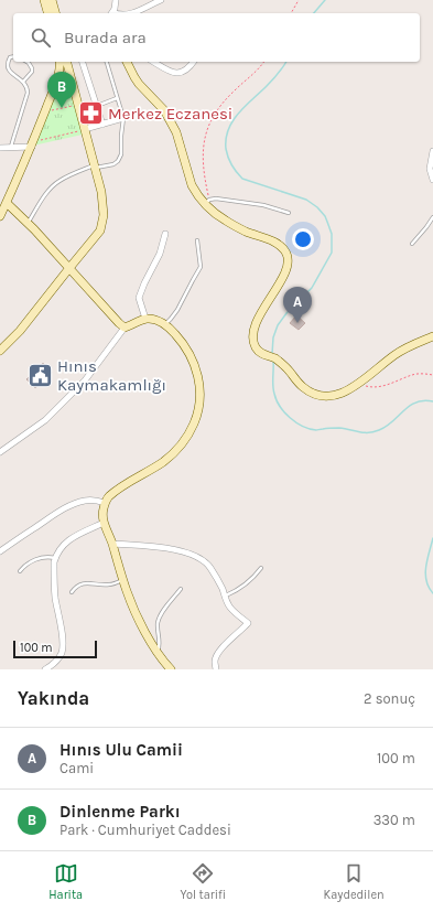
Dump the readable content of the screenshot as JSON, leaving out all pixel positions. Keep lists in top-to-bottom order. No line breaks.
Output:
{"places":{"pharmacy":["Merkez Eczanesi"],"public building":["Hınıs Kaymakamlığı"]},"scale_bar":"100 m","page":{"search":"Burada ara","pins":["B","A"],"scale":"100 m","heading":["Yakında","2 sonuç"],"list":[{"mark":"A","name":"Hınıs Ulu Camii","note":"Cami","value":"100 m"},{"mark":"B","name":"Dinlenme Parkı","note":"Park · Cumhuriyet Caddesi","value":"330 m"}],"nav":["Harita","Yol tarifi","Kaydedilen"]}}
